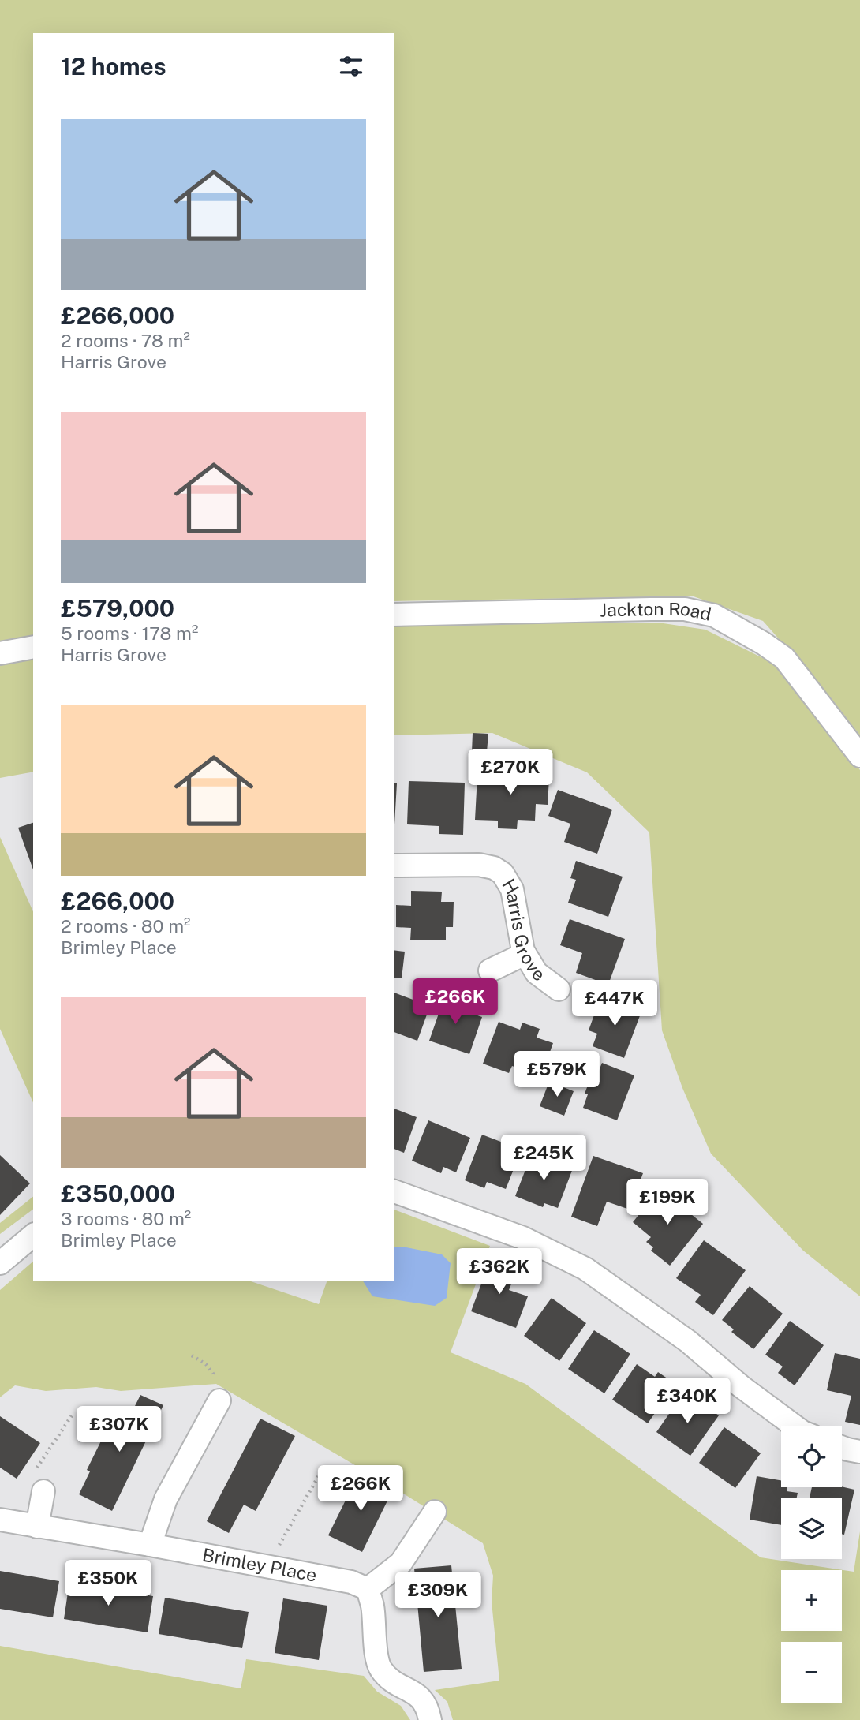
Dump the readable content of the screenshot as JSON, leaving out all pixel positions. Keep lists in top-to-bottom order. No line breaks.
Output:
{"streets":{"street":["Jackton Road","Harris Grove","Brimley Place"]},"page":{"heading":"12 homes","list":[{"name":"£266,000","note":"2 rooms · 78 m² · Harris Grove"},{"name":"£579,000","note":"5 rooms · 178 m² · Harris Grove"},{"name":"£266,000","note":"2 rooms · 80 m² · Brimley Place"},{"name":"£350,000","note":"3 rooms · 80 m² · Brimley Place"}],"price":["£270K","£266K","£447K","£579K","£245K","£199K","£362K","£340K","£307K","£266K","£350K","£309K"],"map_buttons":["+","−"]}}
